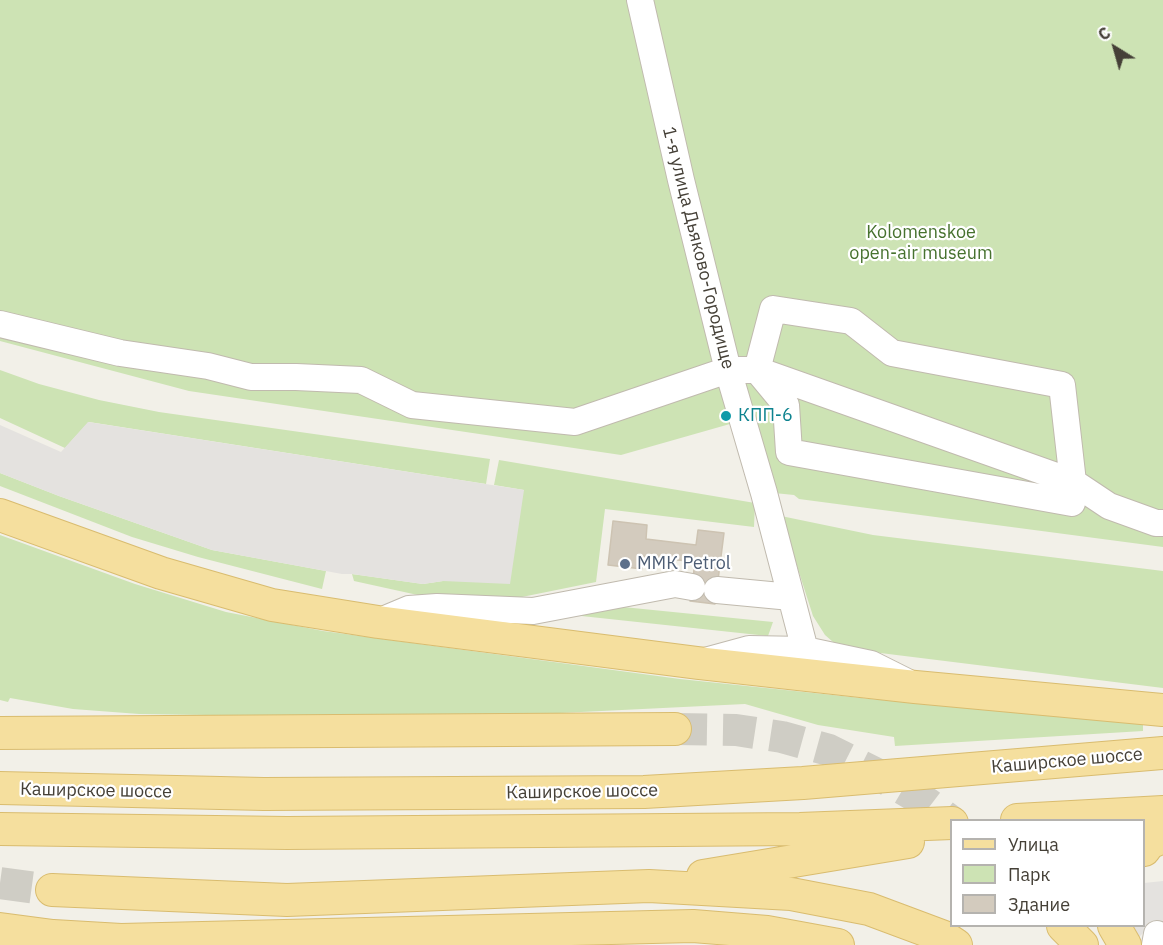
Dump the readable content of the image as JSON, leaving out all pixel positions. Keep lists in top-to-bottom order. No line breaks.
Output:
{"streets":{"main road":["Каширское шоссе"],"street":["1-я улица Дьяково-Городище"]},"parks":["Kolomenskoe open-air museum"],"places":["КПП-6","ММК Petrol"],"legend":["Улица","Парк","Здание"],"north":"top left"}
